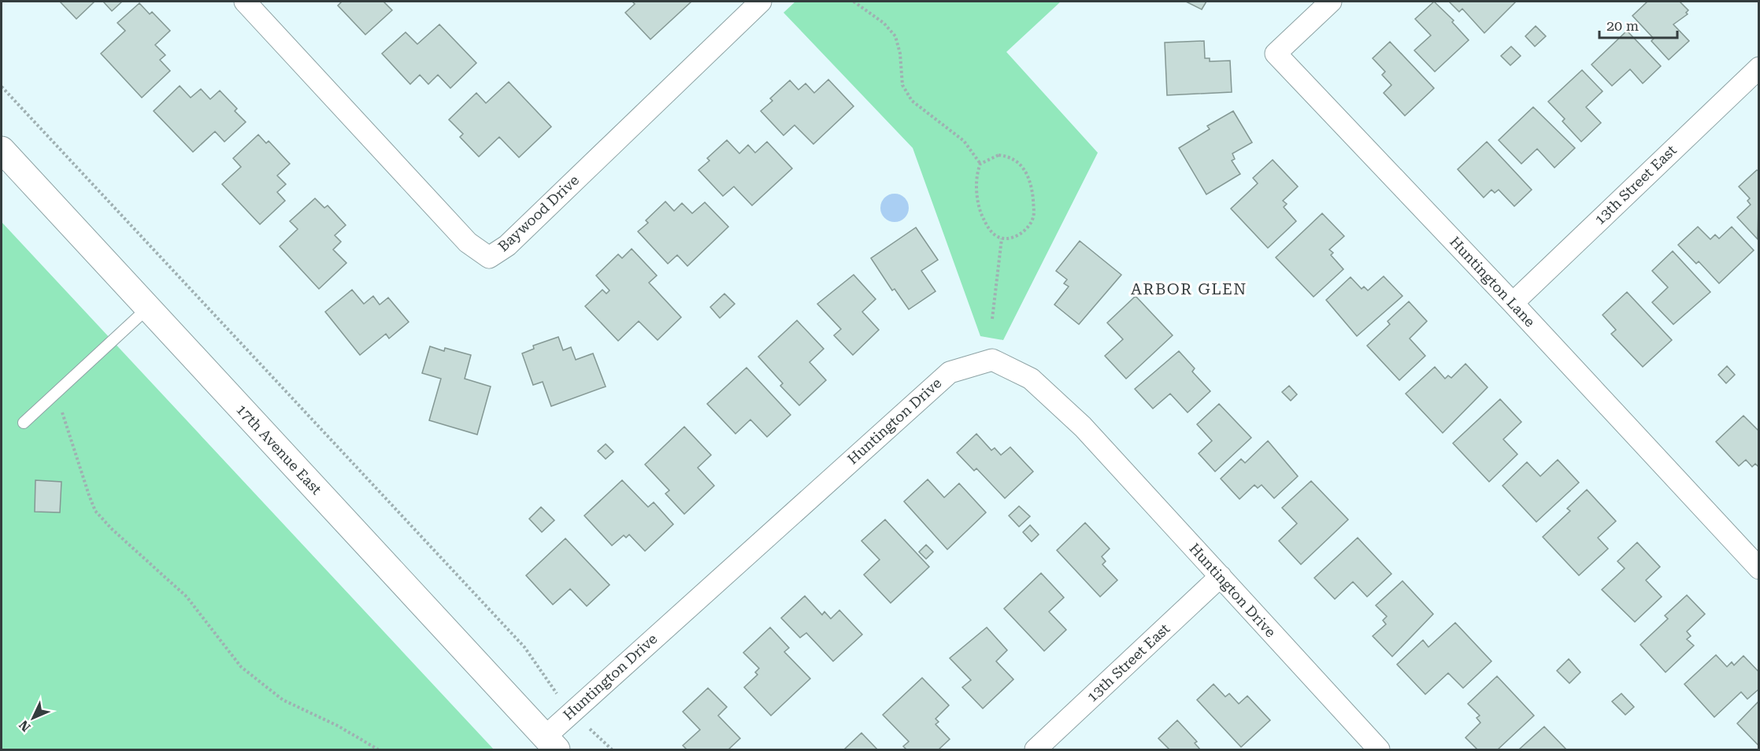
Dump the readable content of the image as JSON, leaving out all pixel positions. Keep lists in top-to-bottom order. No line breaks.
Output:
{"streets":{"street":["13th Street East","Baywood Drive","Huntington Lane","Huntington Drive","17th Avenue East"]},"crossings":[["13th Street East","Huntington Lane"],["13th Street East","Huntington Drive"],["Huntington Drive","17th Avenue East"]],"districts":["ARBOR GLEN"],"scale_bar":"20 m","north":"bottom left"}
